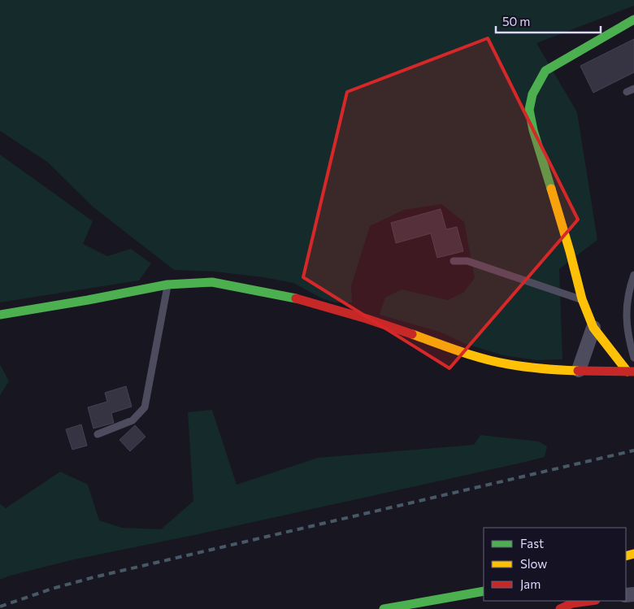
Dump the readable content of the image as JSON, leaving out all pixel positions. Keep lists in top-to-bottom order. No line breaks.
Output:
{"legend":["Fast","Slow","Jam"],"scale_bar":"50 m"}
